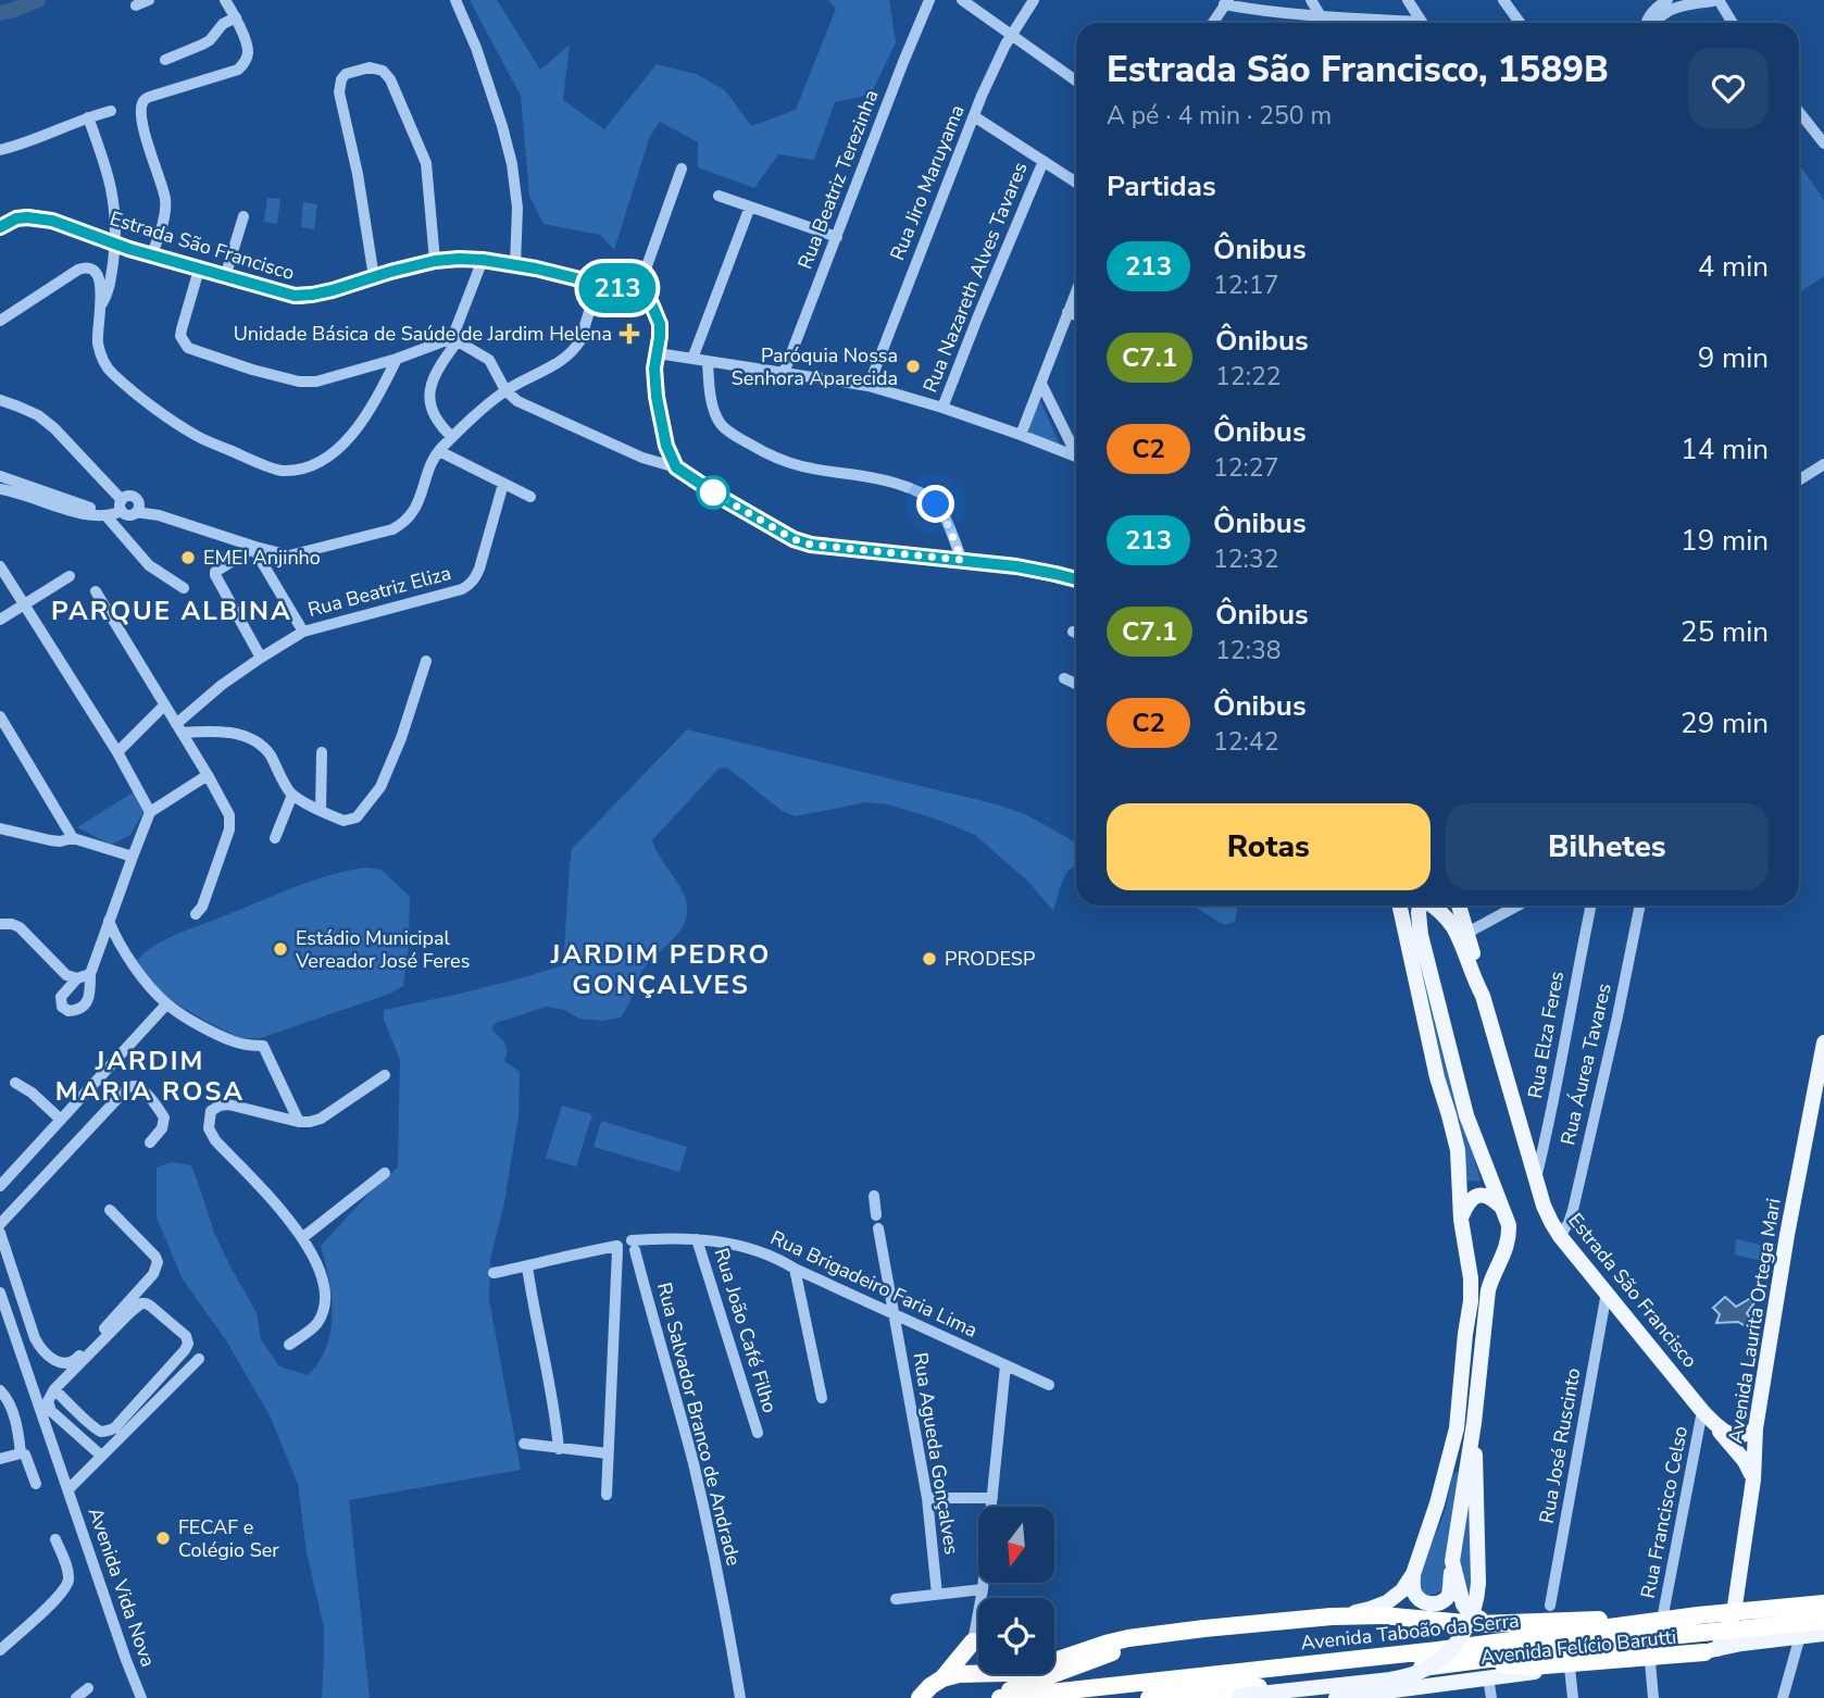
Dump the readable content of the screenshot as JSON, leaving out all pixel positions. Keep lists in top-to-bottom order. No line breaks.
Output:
{"streets":{"highway":["Avenida Taboão da Serra"],"main road":["Estrada São Francisco","Avenida Laurita Ortega Mari","Avenida Felício Barutti"],"street":["Rua Beatriz Terezinha","Rua Jiro Maruyama","Rua Nazareth Alves Tavares","Rua Beatriz Eliza","Rua Elza Feres","Rua Áurea Tavares","Rua Brigadeiro Faria Lima","Rua João Café Filho","Rua Salvador Branco de Andrade","Rua José Ruscinto","Rua Agueda Gonçalves","Rua Francisco Celso","Avenida Vida Nova"]},"crossings":[["Estrada São Francisco","Rua Elza Feres"],["Estrada São Francisco","Rua Áurea Tavares"],["Estrada São Francisco","Avenida Laurita Ortega Mari"],["Estrada São Francisco","Rua José Ruscinto"],["Estrada São Francisco","Rua Francisco Celso"],["Rua Brigadeiro Faria Lima","Rua João Café Filho"],["Rua Brigadeiro Faria Lima","Rua Salvador Branco de Andrade"],["Rua Brigadeiro Faria Lima","Rua Agueda Gonçalves"],["Avenida Laurita Ortega Mari","Avenida Taboão da Serra"],["Rua Francisco Celso","Avenida Taboão da Serra"],["Rua Francisco Celso","Avenida Felício Barutti"]],"districts":["PARQUE ALBINA","JARDIM PEDRO GONÇALVES","JARDIM MARIA ROSA"],"places":{"health":["Unidade Básica de Saúde de Jardim Helena"],"other":["Paróquia Nossa Senhora Aparecida","EMEI Anjinho","Estádio Municipal Vereador José Feres","PRODESP","FECAF e Colégio Ser"]},"lines":["bus line 213"],"north":"bottom","page":{"on_map":"213","heading":[["Estrada São Francisco, 1589B","A pé · 4 min · 250 m"],"Partidas"],"list":[{"mark":"213","name":"Ônibus","note":"12:17","value":"4 min"},{"mark":"C7.1","name":"Ônibus","note":"12:22","value":"9 min"},{"mark":"C2","name":"Ônibus","note":"12:27","value":"14 min"},{"mark":"213","name":"Ônibus","note":"12:32","value":"19 min"},{"mark":"C7.1","name":"Ônibus","note":"12:38","value":"25 min"},{"mark":"C2","name":"Ônibus","note":"12:42","value":"29 min"}],"buttons":["Rotas","Bilhetes"]}}
